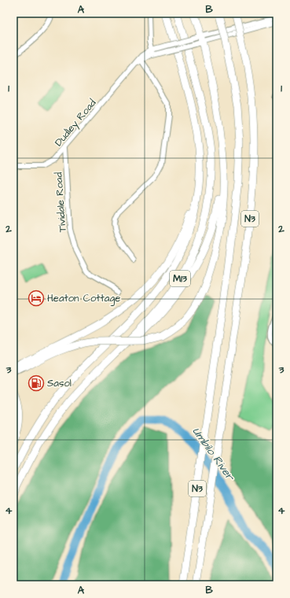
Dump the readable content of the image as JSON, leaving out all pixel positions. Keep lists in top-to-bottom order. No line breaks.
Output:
{"streets":{"highway":["N3","M13"],"street":["Dudley Road","Tividale Road"]},"crossings":[["Dudley Road","Tividale Road"]],"water":["Umbilo River"],"places":{"hotel":["Heaton Cottage"],"fuel station":["Sasol"]},"grid":{"columns":["A","B"],"rows":["1","2","3","4"]}}
